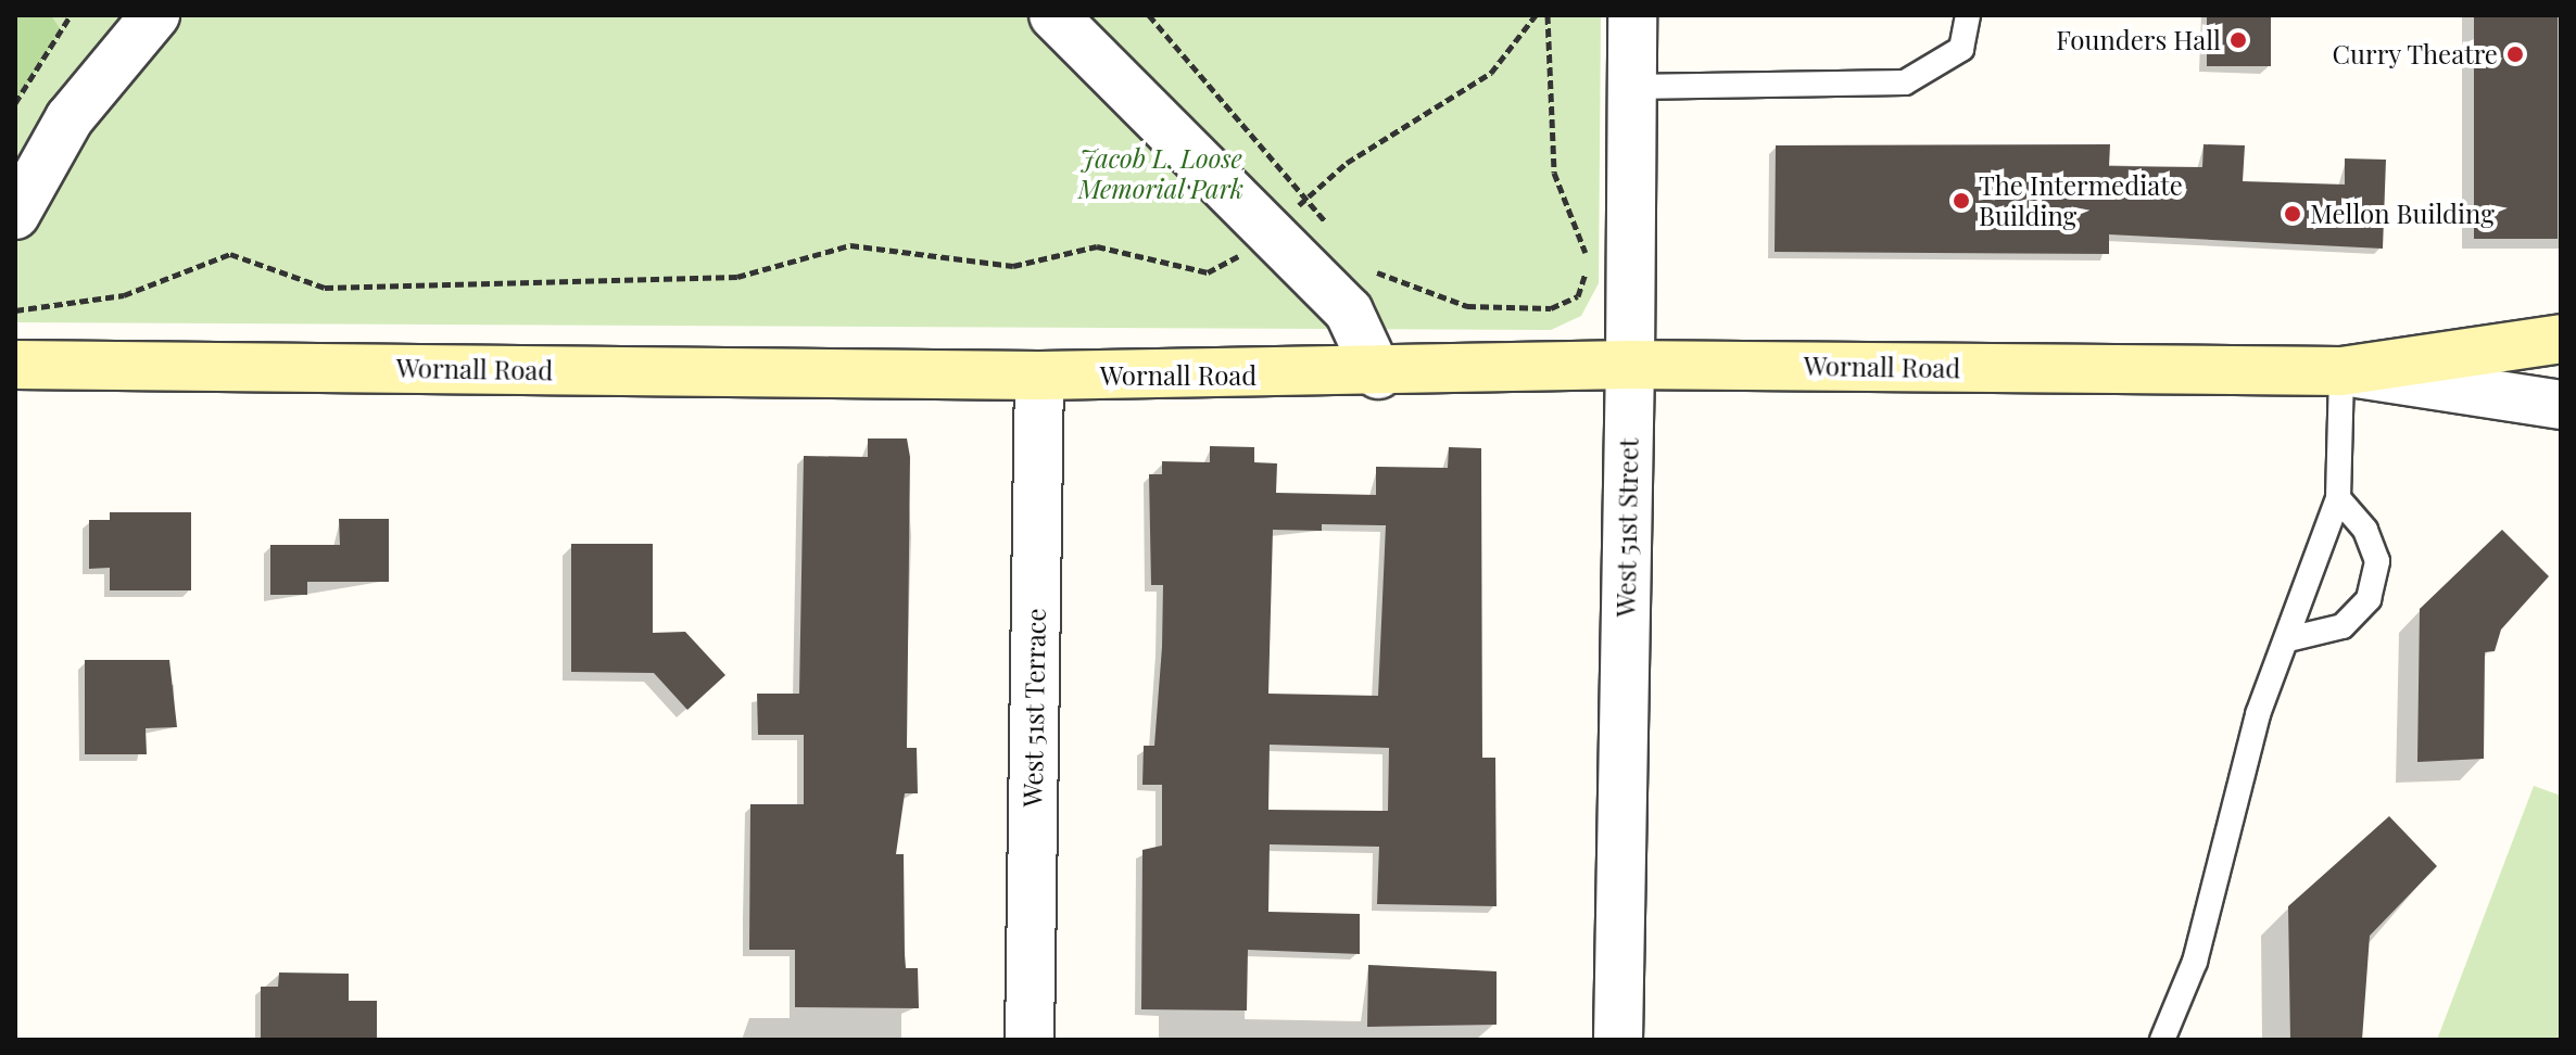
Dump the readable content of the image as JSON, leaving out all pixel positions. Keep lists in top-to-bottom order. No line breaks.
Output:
{"streets":{"main road":["Wornall Road"],"street":["West 51st Street","West 51st Terrace"]},"crossings":[["Wornall Road","West 51st Street"],["Wornall Road","West 51st Terrace"]],"parks":["Jacob L. Loose Memorial Park"],"places":["Founders Hall","Curry Theatre","The Intermediate Building","Mellon Building"]}
